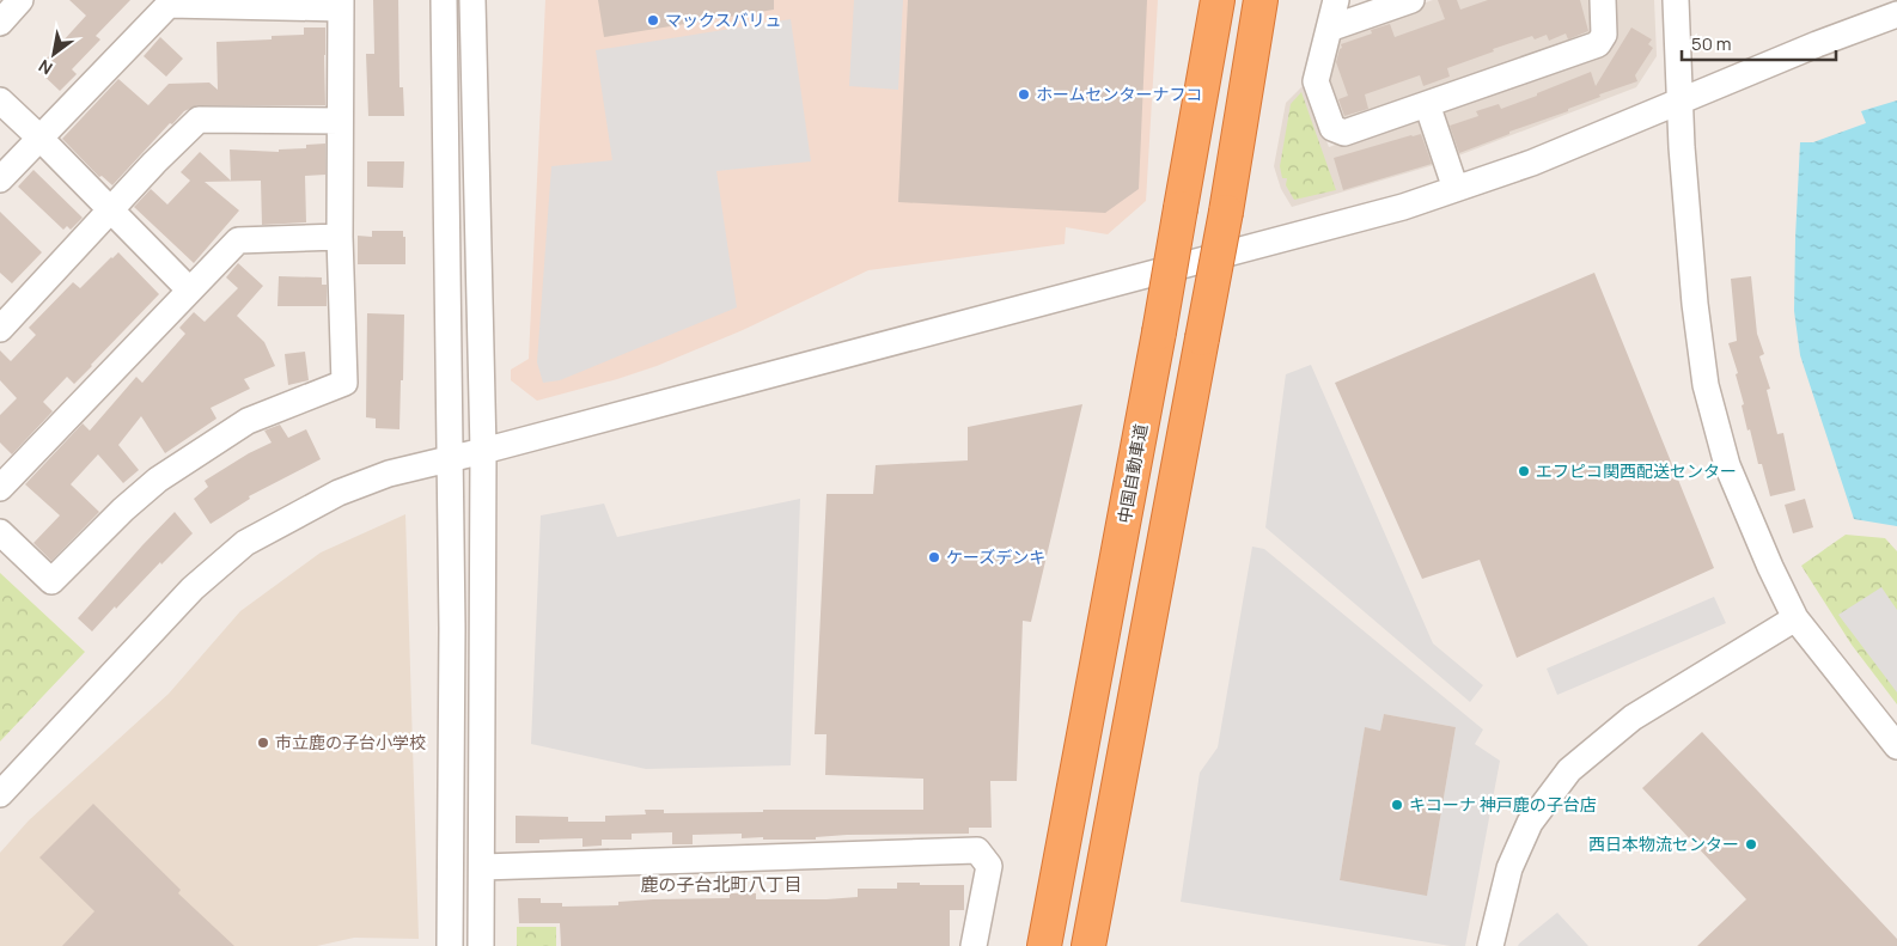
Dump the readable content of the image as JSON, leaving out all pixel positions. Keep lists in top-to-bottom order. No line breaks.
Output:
{"streets":{"highway":["中国自動車道"]},"districts":["鹿の子台北町八丁目"],"places":["マックスバリュ","ホームセンターナフコ","エフピコ関西配送センター","ケーズデンキ","市立鹿の子台小学校","キコーナ 神戸鹿の子台店","西日本物流センター"],"scale_bar":"50 m","north":"bottom left"}
